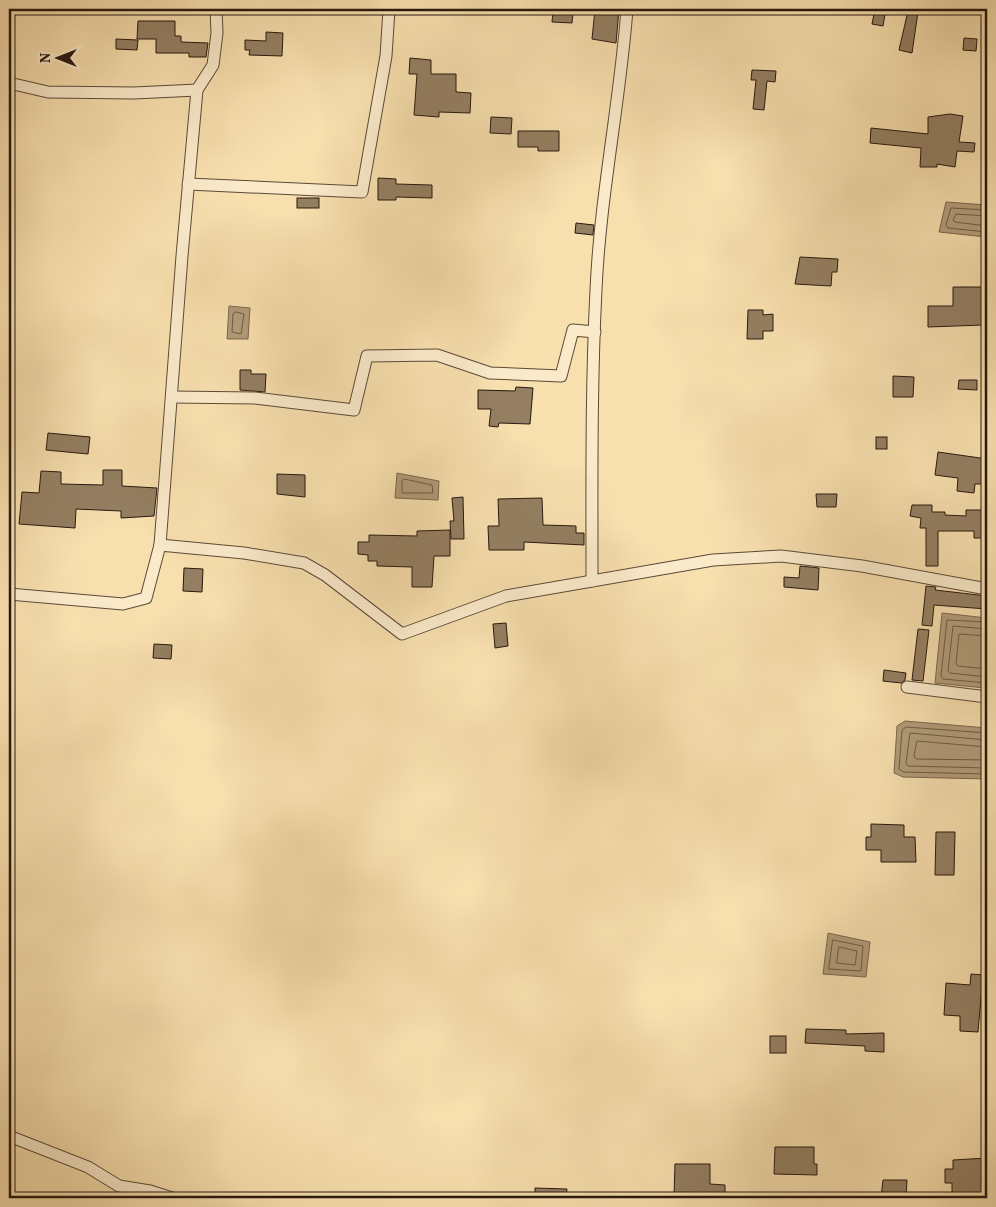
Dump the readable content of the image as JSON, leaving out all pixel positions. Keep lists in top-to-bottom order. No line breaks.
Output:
{"north":"left"}
